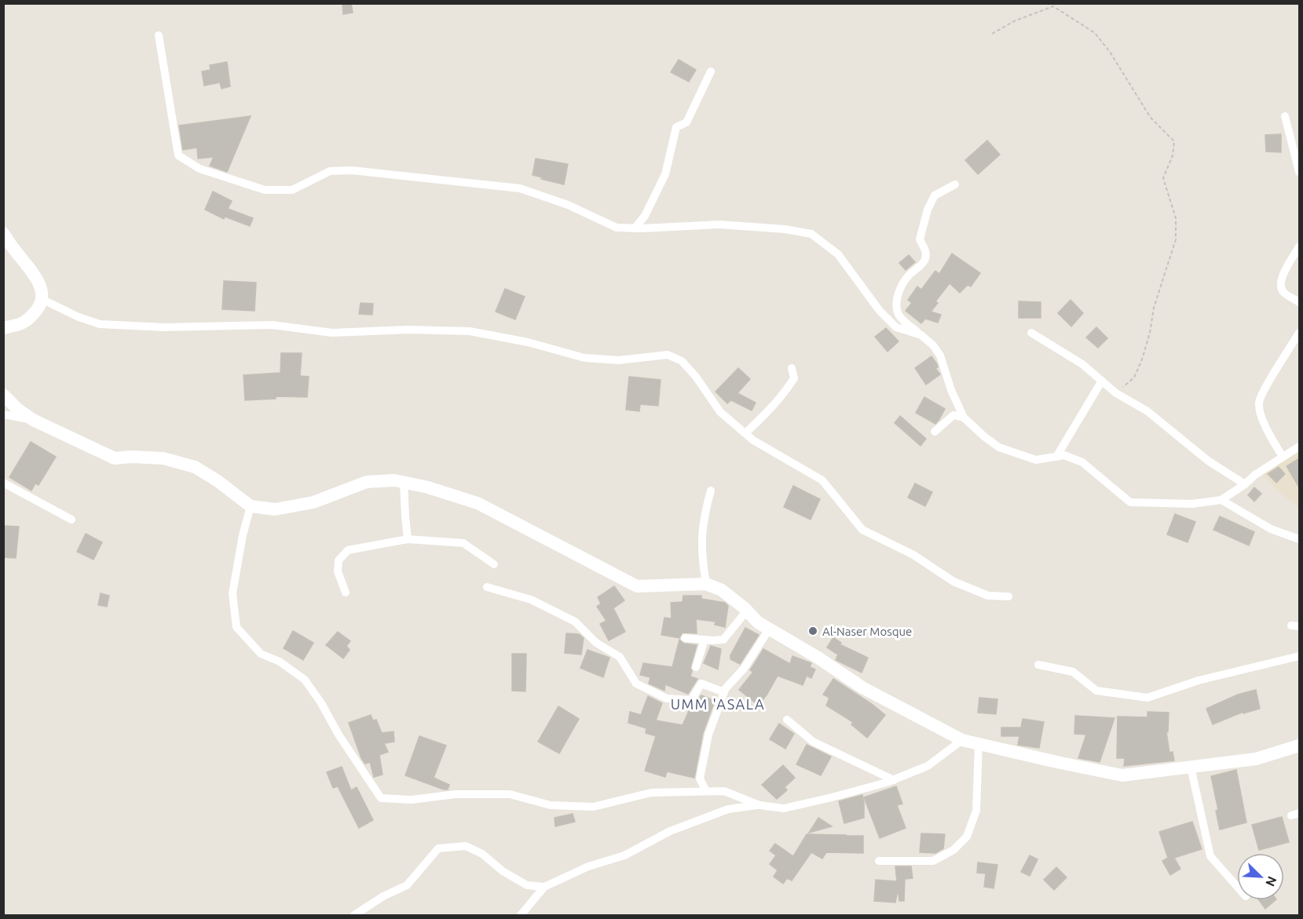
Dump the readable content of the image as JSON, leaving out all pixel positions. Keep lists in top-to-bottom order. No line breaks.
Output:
{"districts":["UMM 'ASALA"],"places":["Al-Naser Mosque"],"north":"bottom right"}
